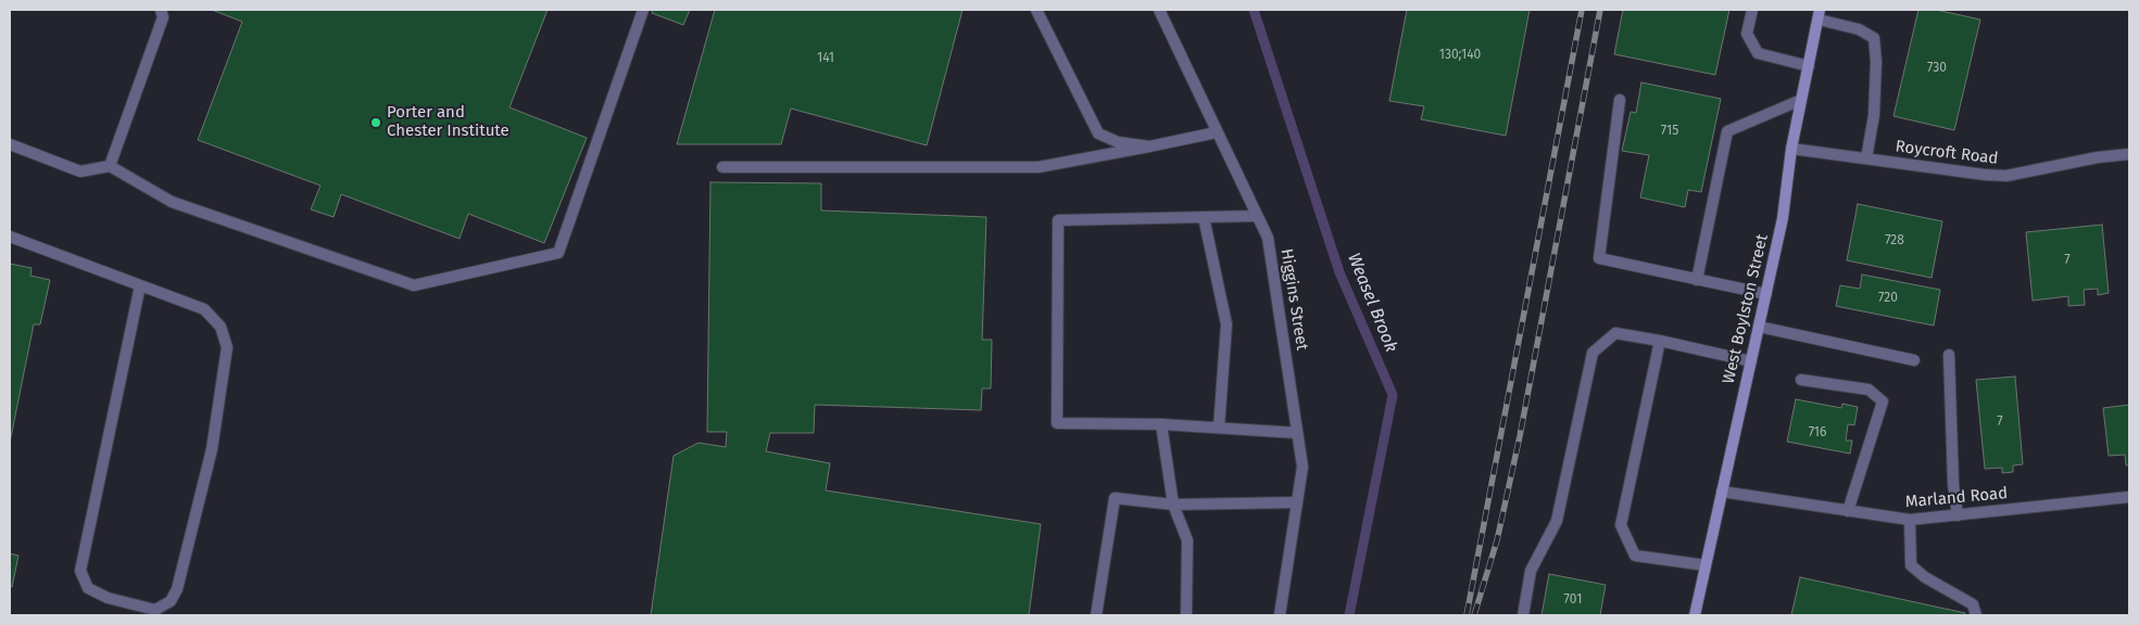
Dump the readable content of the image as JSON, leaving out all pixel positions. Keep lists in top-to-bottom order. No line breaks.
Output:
{"streets":{"main road":["West Boylston Street"],"street":["Roycroft Road","Higgins Street","Marland Road"]},"crossings":[["Roycroft Road","West Boylston Street"],["West Boylston Street","Marland Road"]],"water":["Weasel Brook"],"places":["Porter and Chester Institute"],"house_numbers":["130;140","141","730","715","728","7","720","7","716","701"]}
